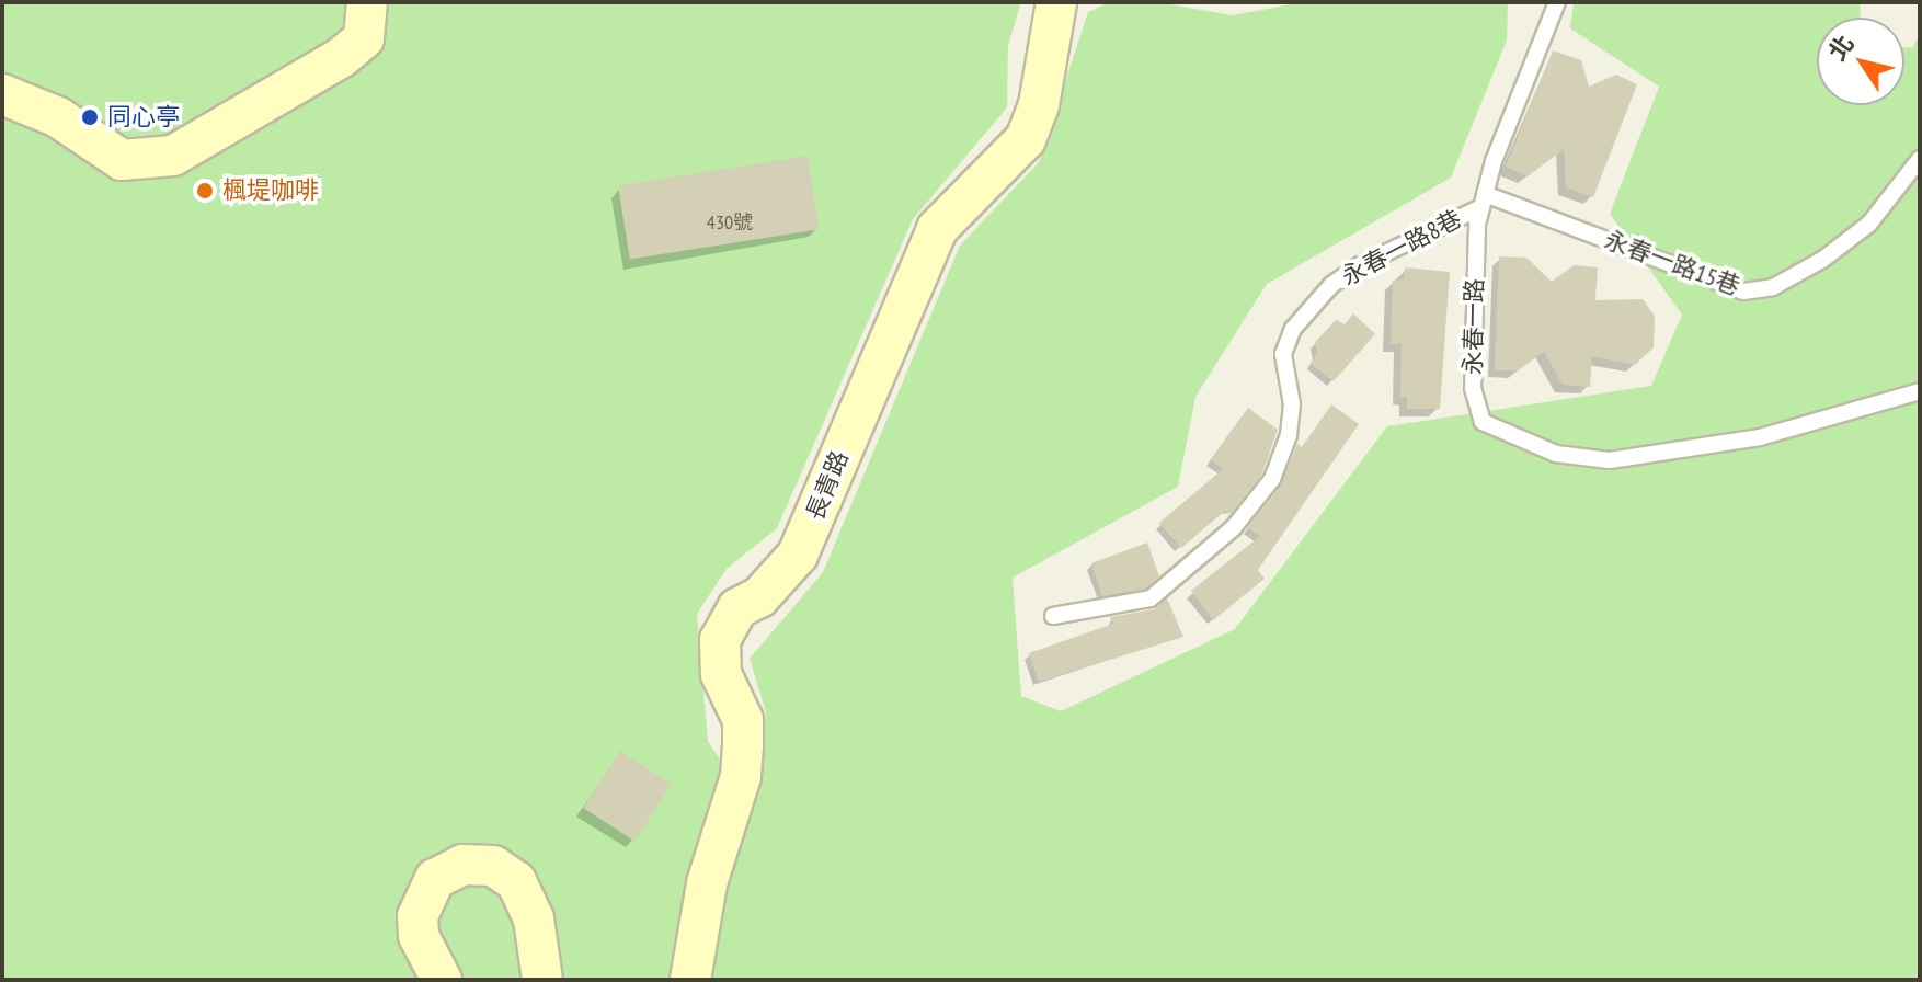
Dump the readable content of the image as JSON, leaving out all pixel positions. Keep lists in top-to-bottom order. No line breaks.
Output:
{"streets":{"street":["長青路"],"lane":["永春一路8巷","永春一路15巷","永春一路"]},"crossings":[["永春一路8巷","永春一路15巷"],["永春一路8巷","永春一路"],["永春一路15巷","永春一路"]],"places":["同心亭","楓堤咖啡"],"house_numbers":["430號"],"north":"top left"}
